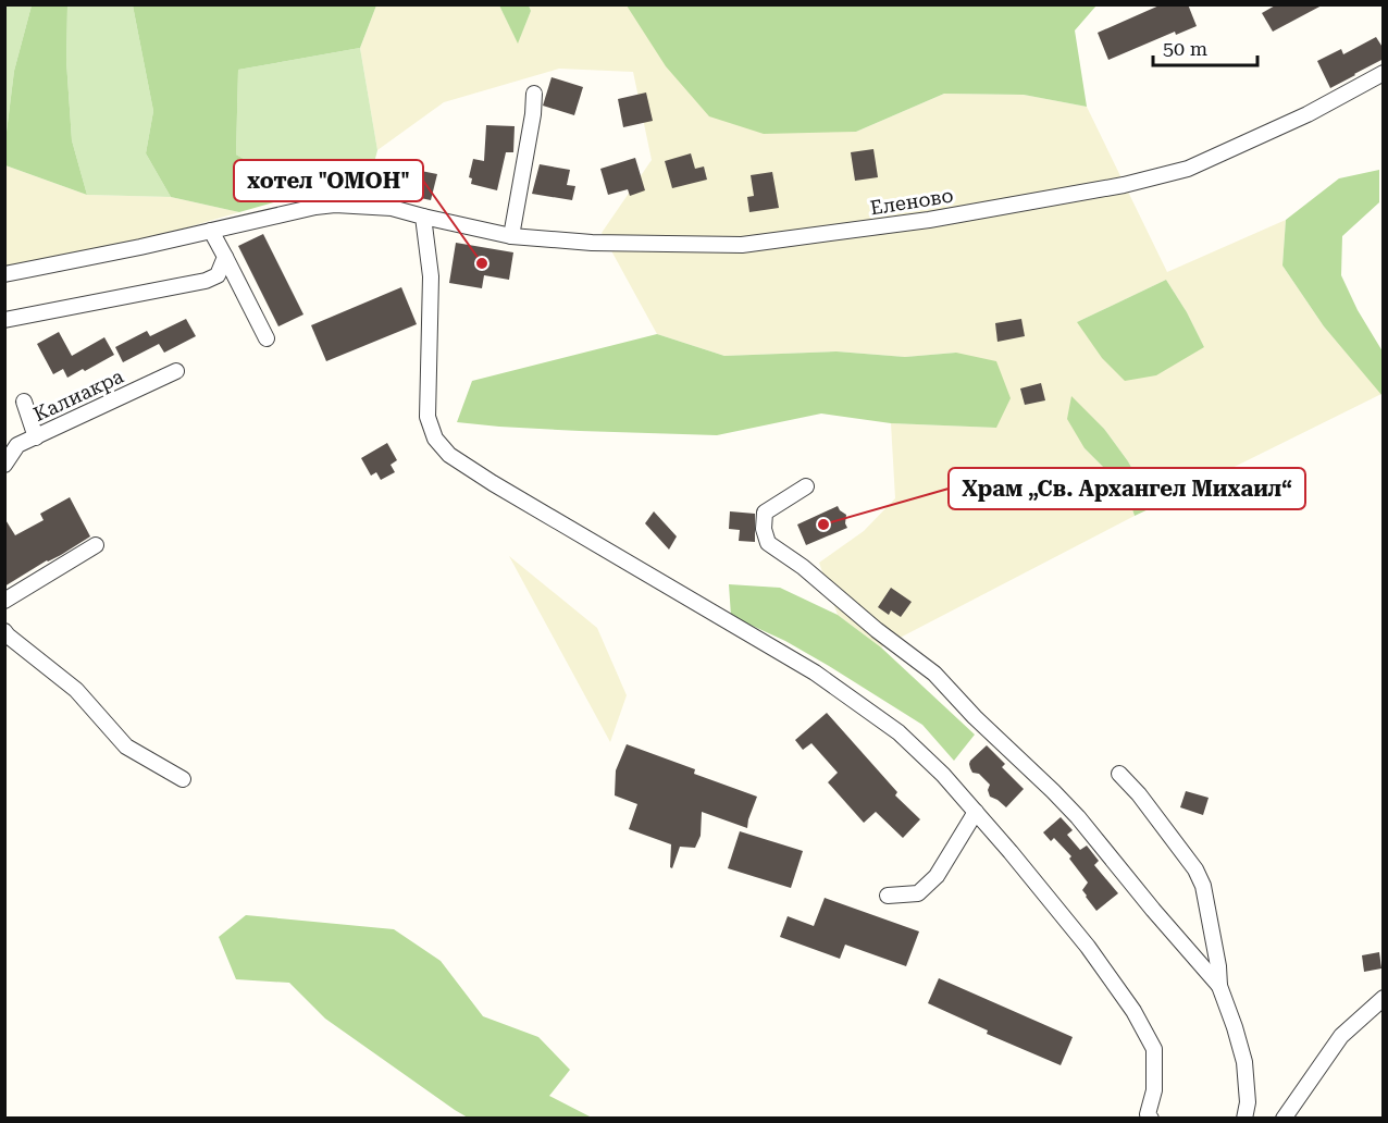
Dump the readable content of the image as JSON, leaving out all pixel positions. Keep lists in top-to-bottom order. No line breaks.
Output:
{"streets":{"street":["Еленово","Калиакра"]},"places":["хотел \"ОМОН\"","Храм „Св. Архангел Михаил“"],"scale_bar":"50 m"}
